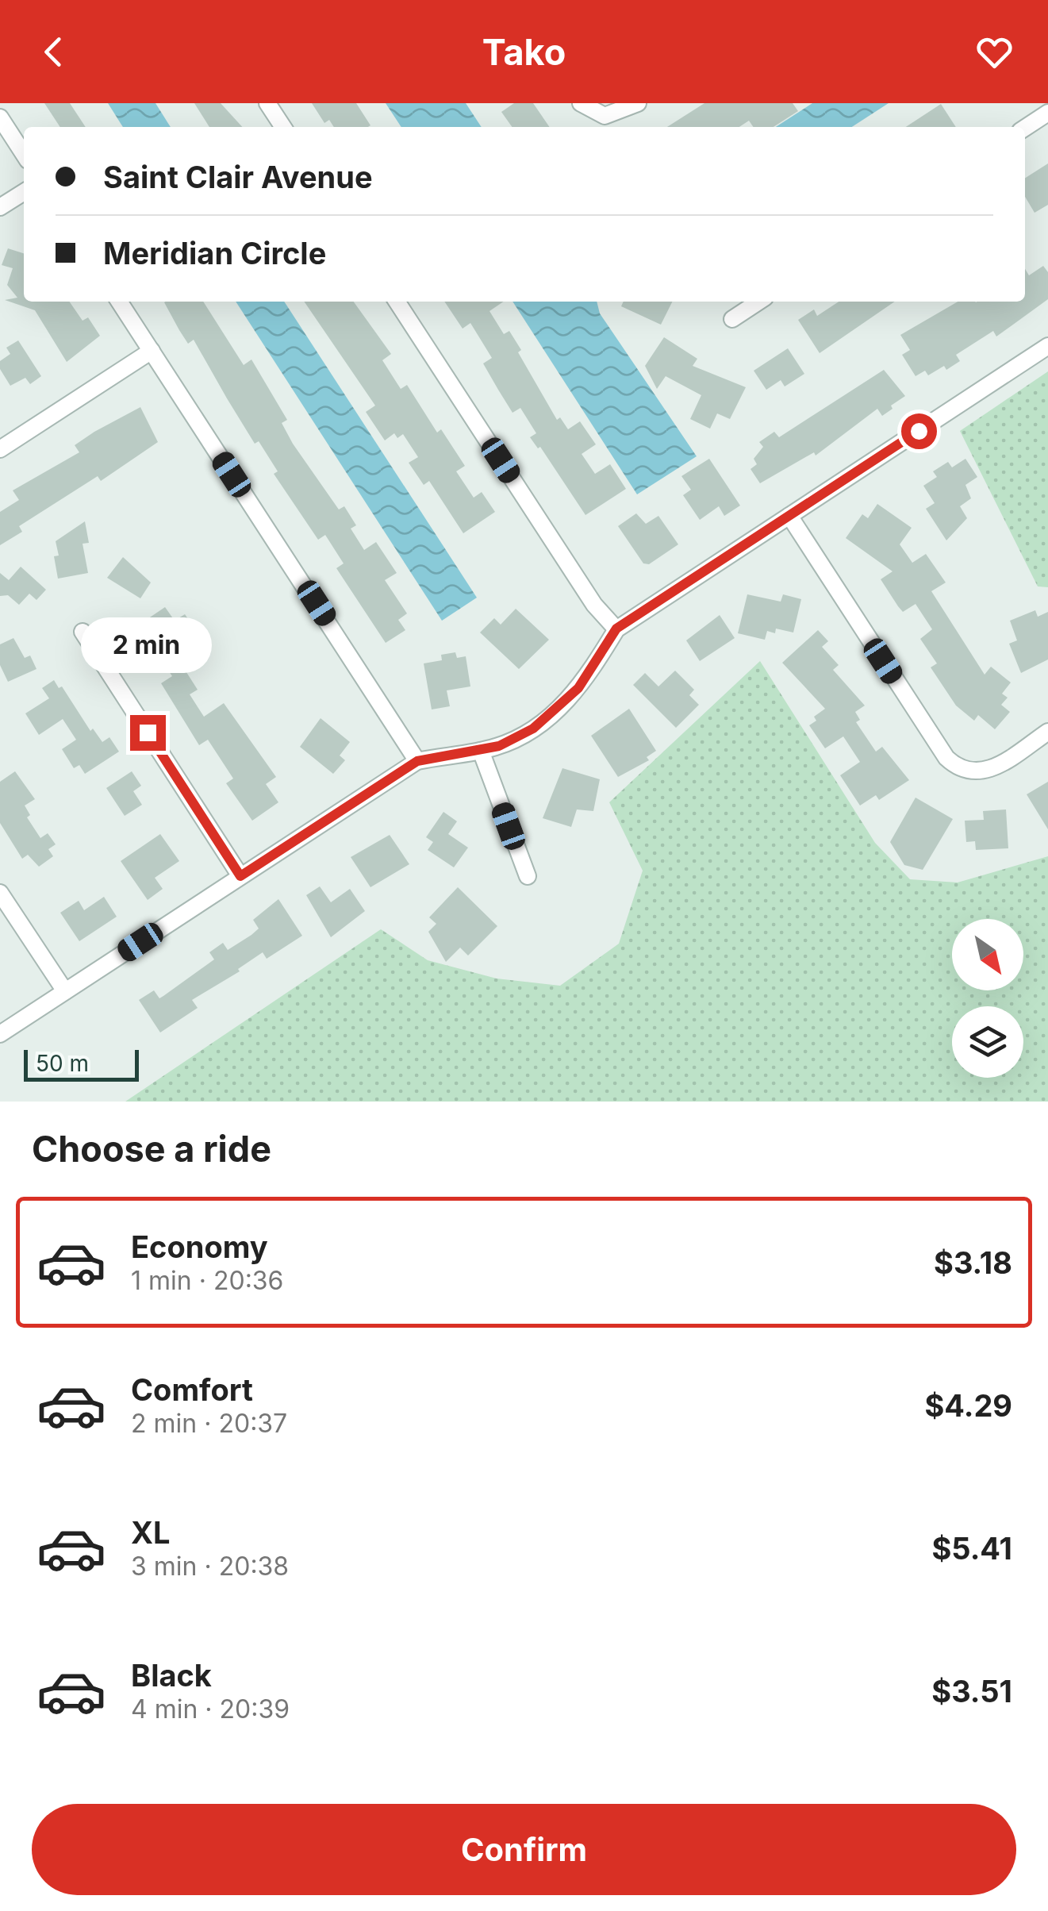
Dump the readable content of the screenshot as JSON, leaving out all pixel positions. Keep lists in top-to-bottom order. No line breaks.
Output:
{"scale_bar":"50 m","north":"bottom right","page":{"header":"Tako","banner":["Saint Clair Avenue","Meridian Circle"],"bubble":"2 min","scale":"50 m","heading":"Choose a ride","list":[{"name":"Economy","note":"1 min · 20:36","value":"$3.18"},{"name":"Comfort","note":"2 min · 20:37","value":"$4.29"},{"name":"XL","note":"3 min · 20:38","value":"$5.41"},{"name":"Black","note":"4 min · 20:39","value":"$3.51"}],"buttons":"Confirm"}}
